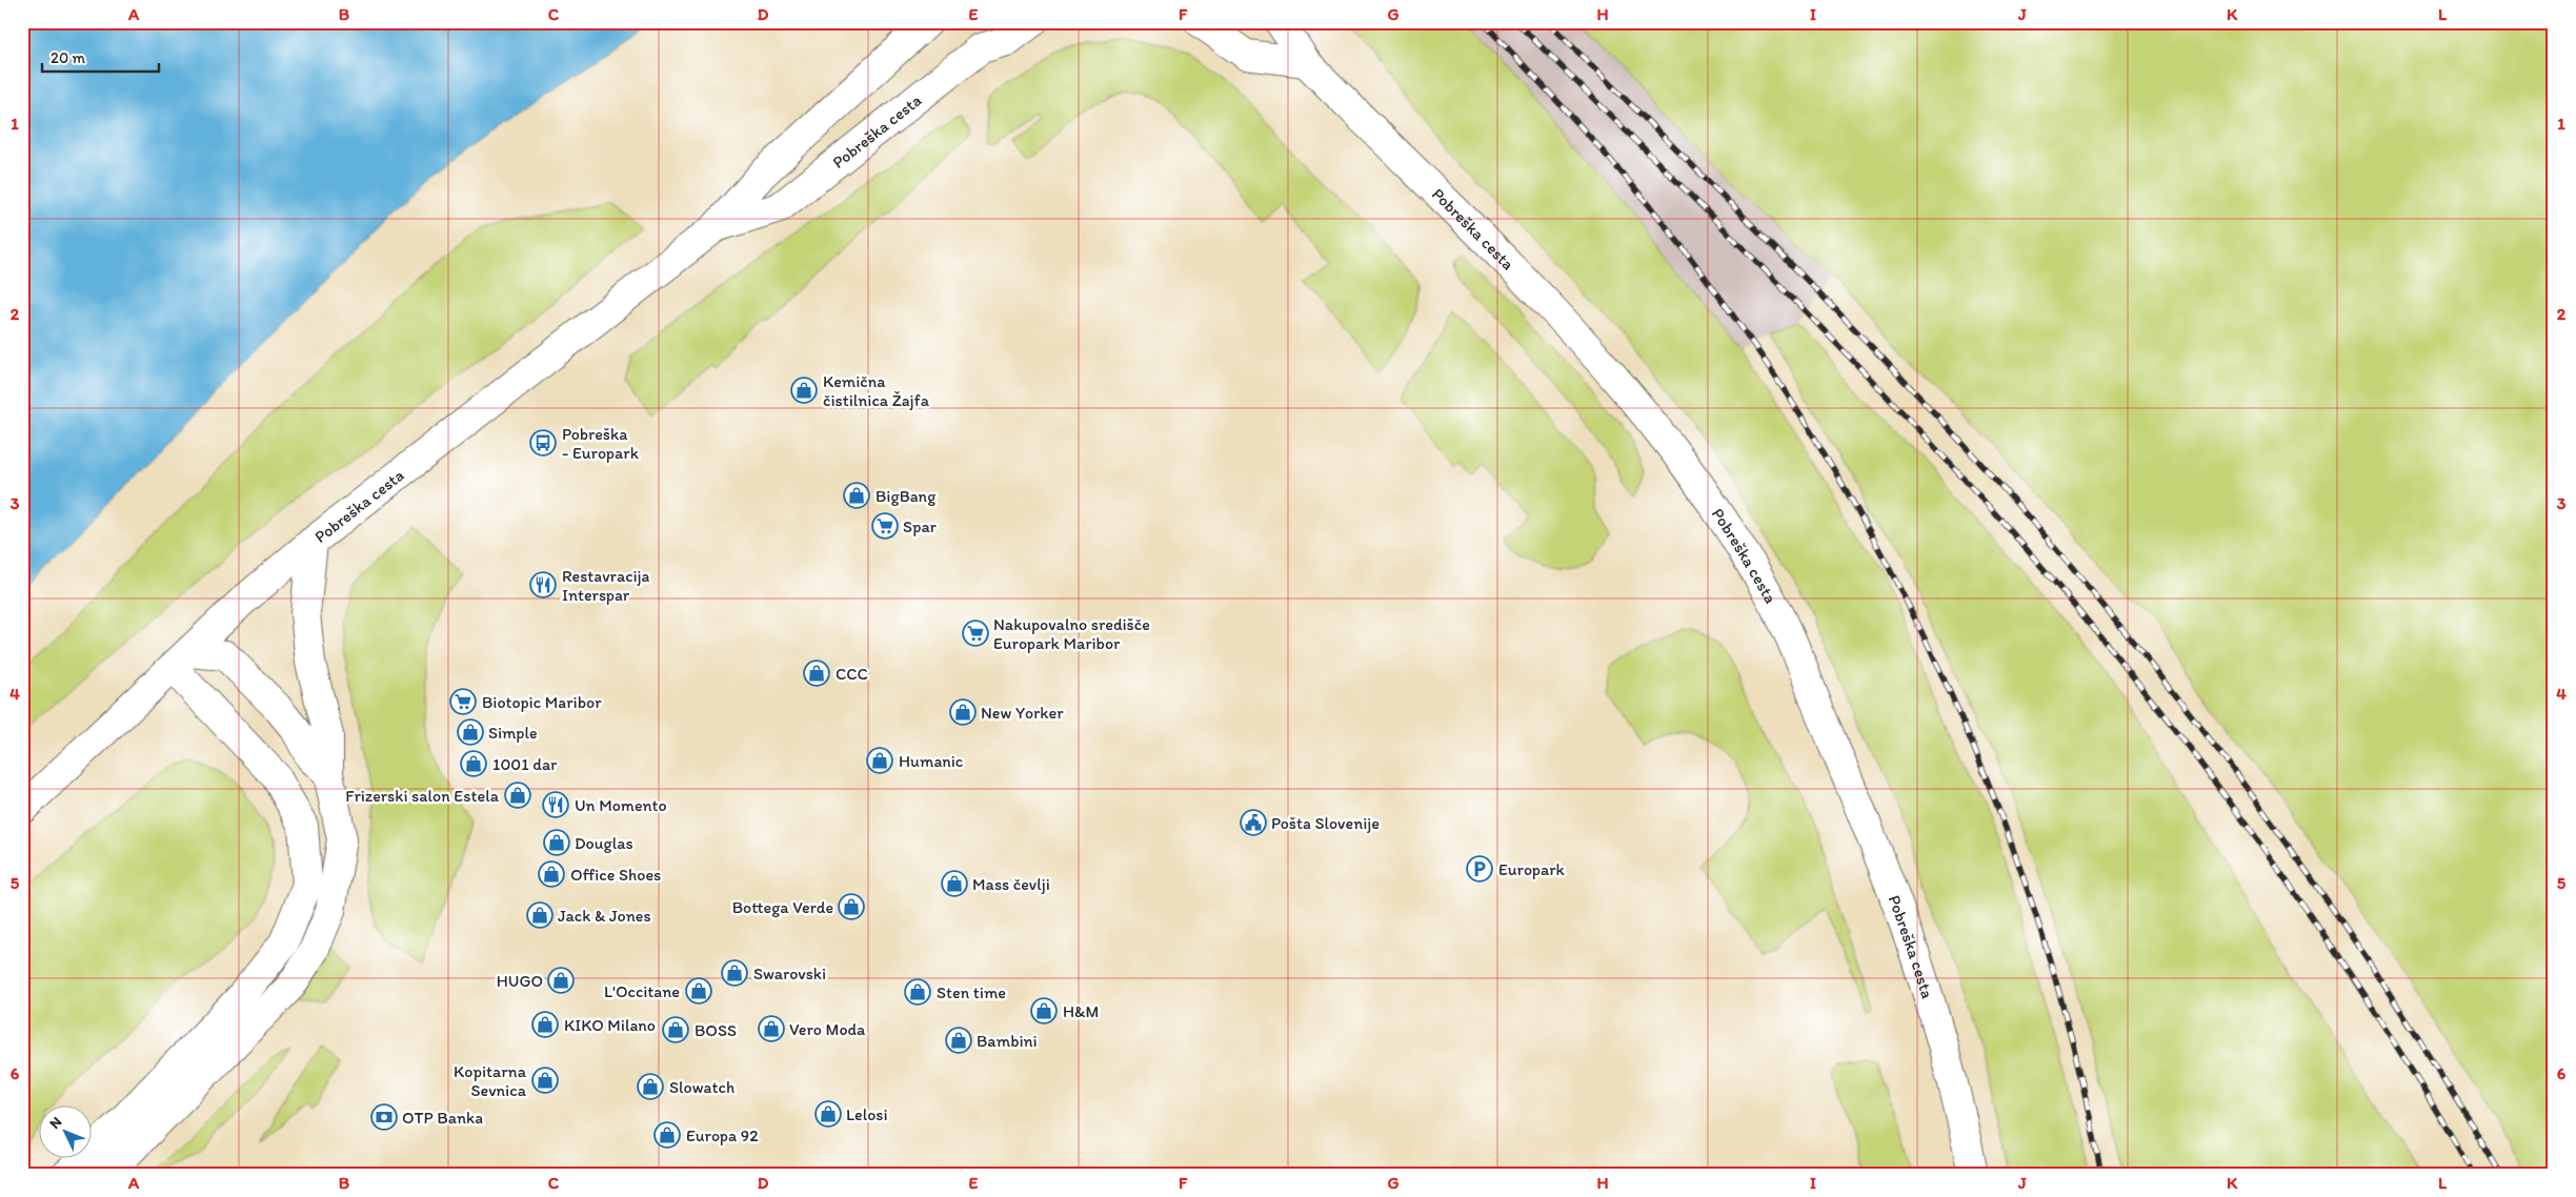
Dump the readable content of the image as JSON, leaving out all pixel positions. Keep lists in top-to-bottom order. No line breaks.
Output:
{"streets":{"street":["Pobreška cesta"]},"places":{"shop":["Kemična čistilnica Žajfa","BigBang","CCC","New Yorker","Simple","Humanic","1001 dar","Frizerski salon Estela","Douglas","Office Shoes","Mass čevlji","Bottega Verde","Jack & Jones","Swarovski","HUGO","L'Occitane","Sten time","H&M","KIKO Milano","Vero Moda","BOSS","Bambini","Kopitarna Sevnica","Slowatch","Lelosi","Europa 92"],"bus stop":["Pobreška - Europark"],"supermarket":["Spar","Nakupovalno središče Europark Maribor","Biotopic Maribor"],"restaurant":["Restavracija Interspar","Un Momento"],"public building":["Pošta Slovenije"],"parking":["Europark"],"bank":["OTP Banka"]},"scale_bar":"20 m","north":"top left","grid":{"columns":["A","B","C","D","E","F","G","H","I","J","K","L"],"rows":["1","2","3","4","5","6"]}}
